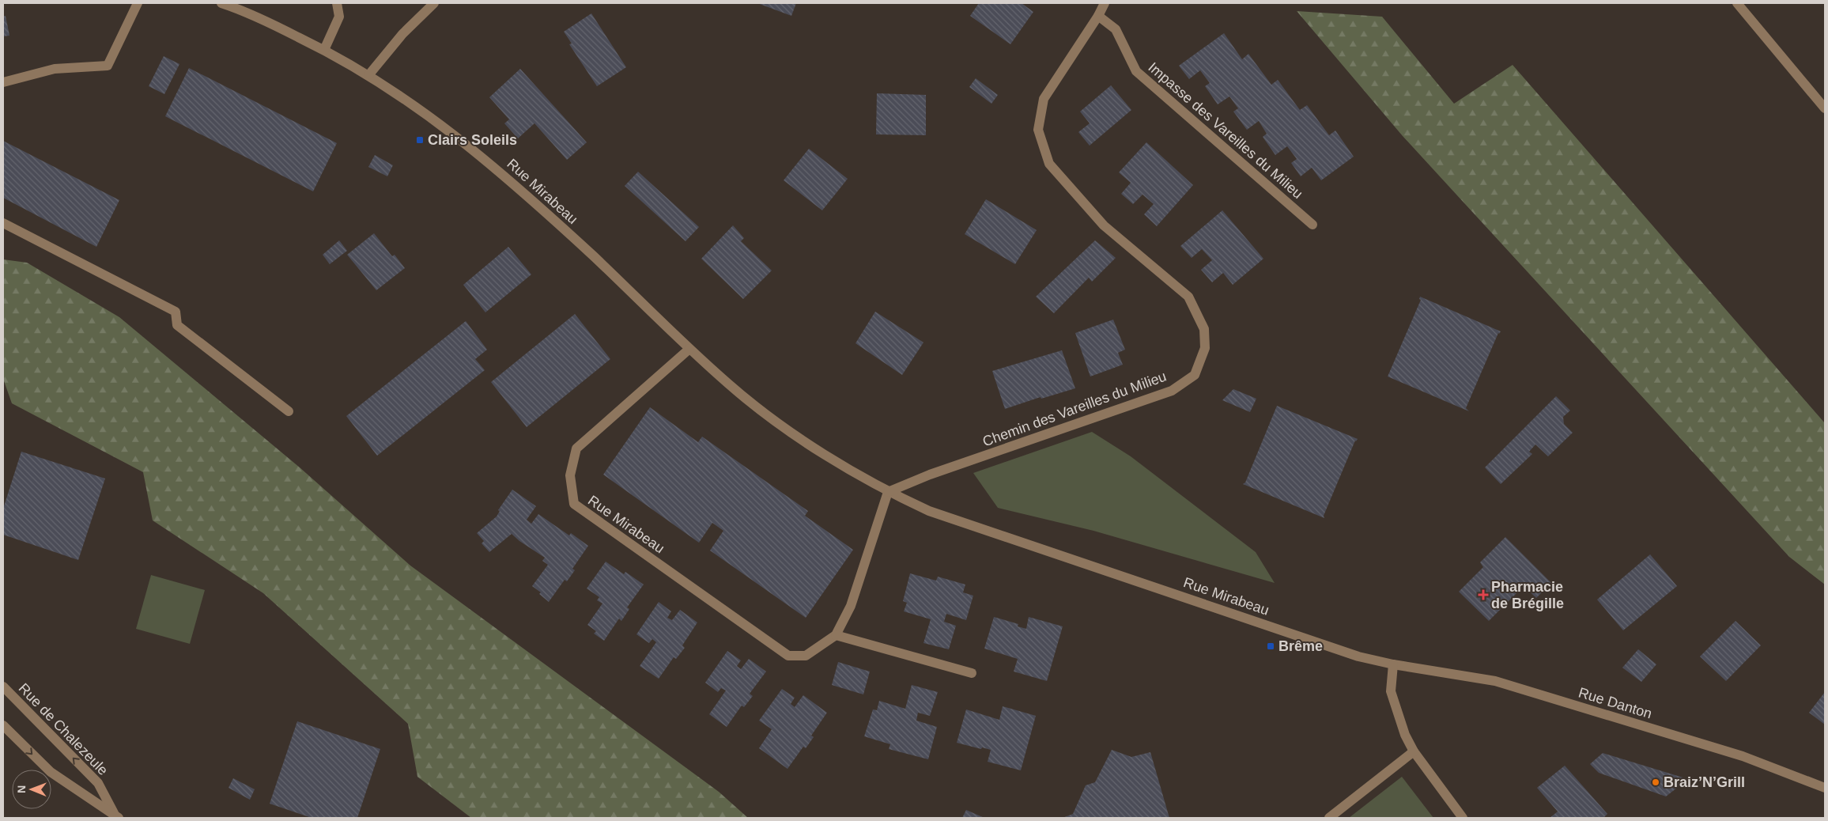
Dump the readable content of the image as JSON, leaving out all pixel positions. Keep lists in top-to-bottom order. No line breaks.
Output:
{"streets":{"street":["Impasse des Vareilles du Milieu","Rue Mirabeau","Chemin des Vareilles du Milieu","Rue Danton","Rue de Chalezeule"]},"crossings":[["Impasse des Vareilles du Milieu","Chemin des Vareilles du Milieu"],["Rue Mirabeau","Chemin des Vareilles du Milieu"],["Rue Mirabeau","Rue Danton"]],"places":{"transit":["Clairs Soleils","Brême"],"health":["Pharmacie de Brégille"],"other":["Braiz’N’Grill"]},"north":"left"}
